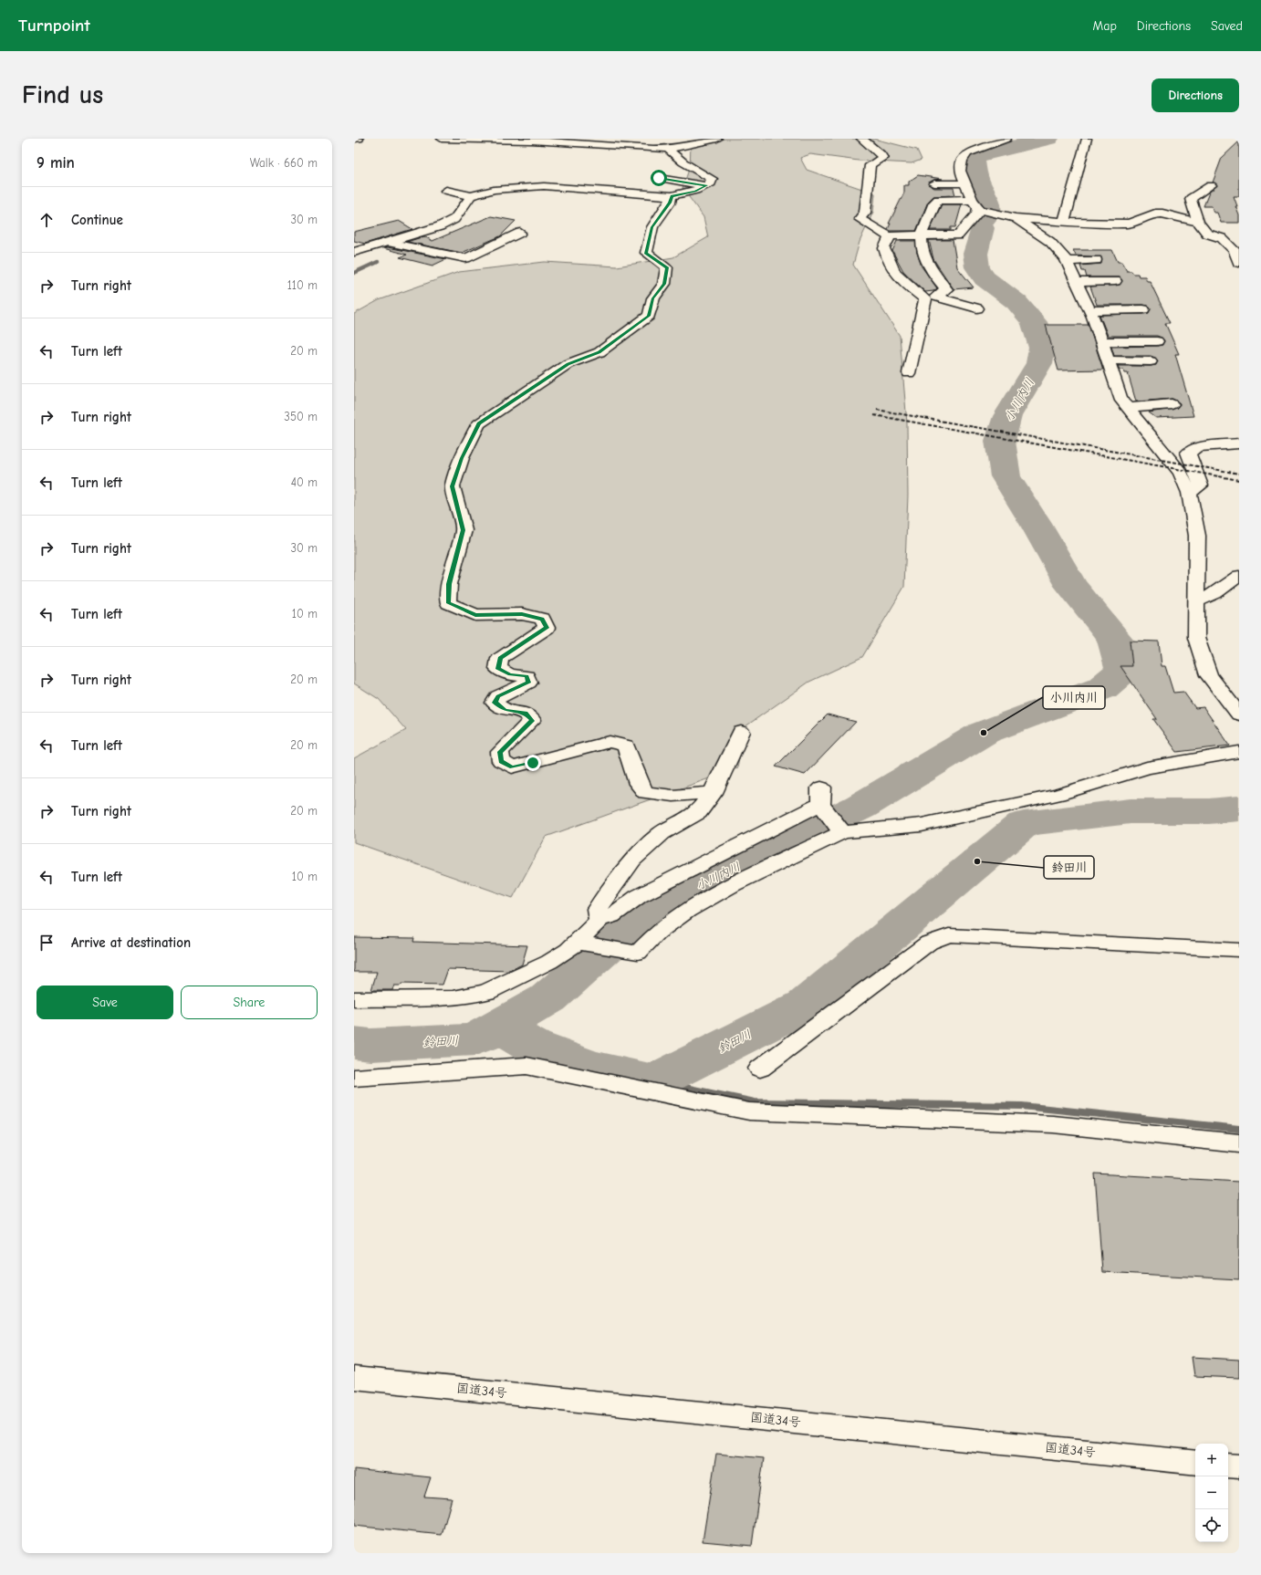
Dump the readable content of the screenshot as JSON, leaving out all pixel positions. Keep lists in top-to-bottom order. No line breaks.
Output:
{"streets":{"main road":["国道34号"]},"water":["小川内川","鈴田川"],"places":["小川内川","鈴田川"],"page":{"header":"Turnpoint","nav":["Map","Directions","Saved"],"buttons":["Directions",["Save","Share"]],"title":"Find us","heading":["9 min","Walk · 660 m"],"list":[["Continue","30 m"],["Turn right","110 m"],["Turn left","20 m"],["Turn right","350 m"],["Turn left","40 m"],["Turn right","30 m"],["Turn left","10 m"],["Turn right","20 m"],["Turn left","20 m"],["Turn right","20 m"],["Turn left","10 m"],"Arrive at destination"],"map_buttons":["+","−"]}}
